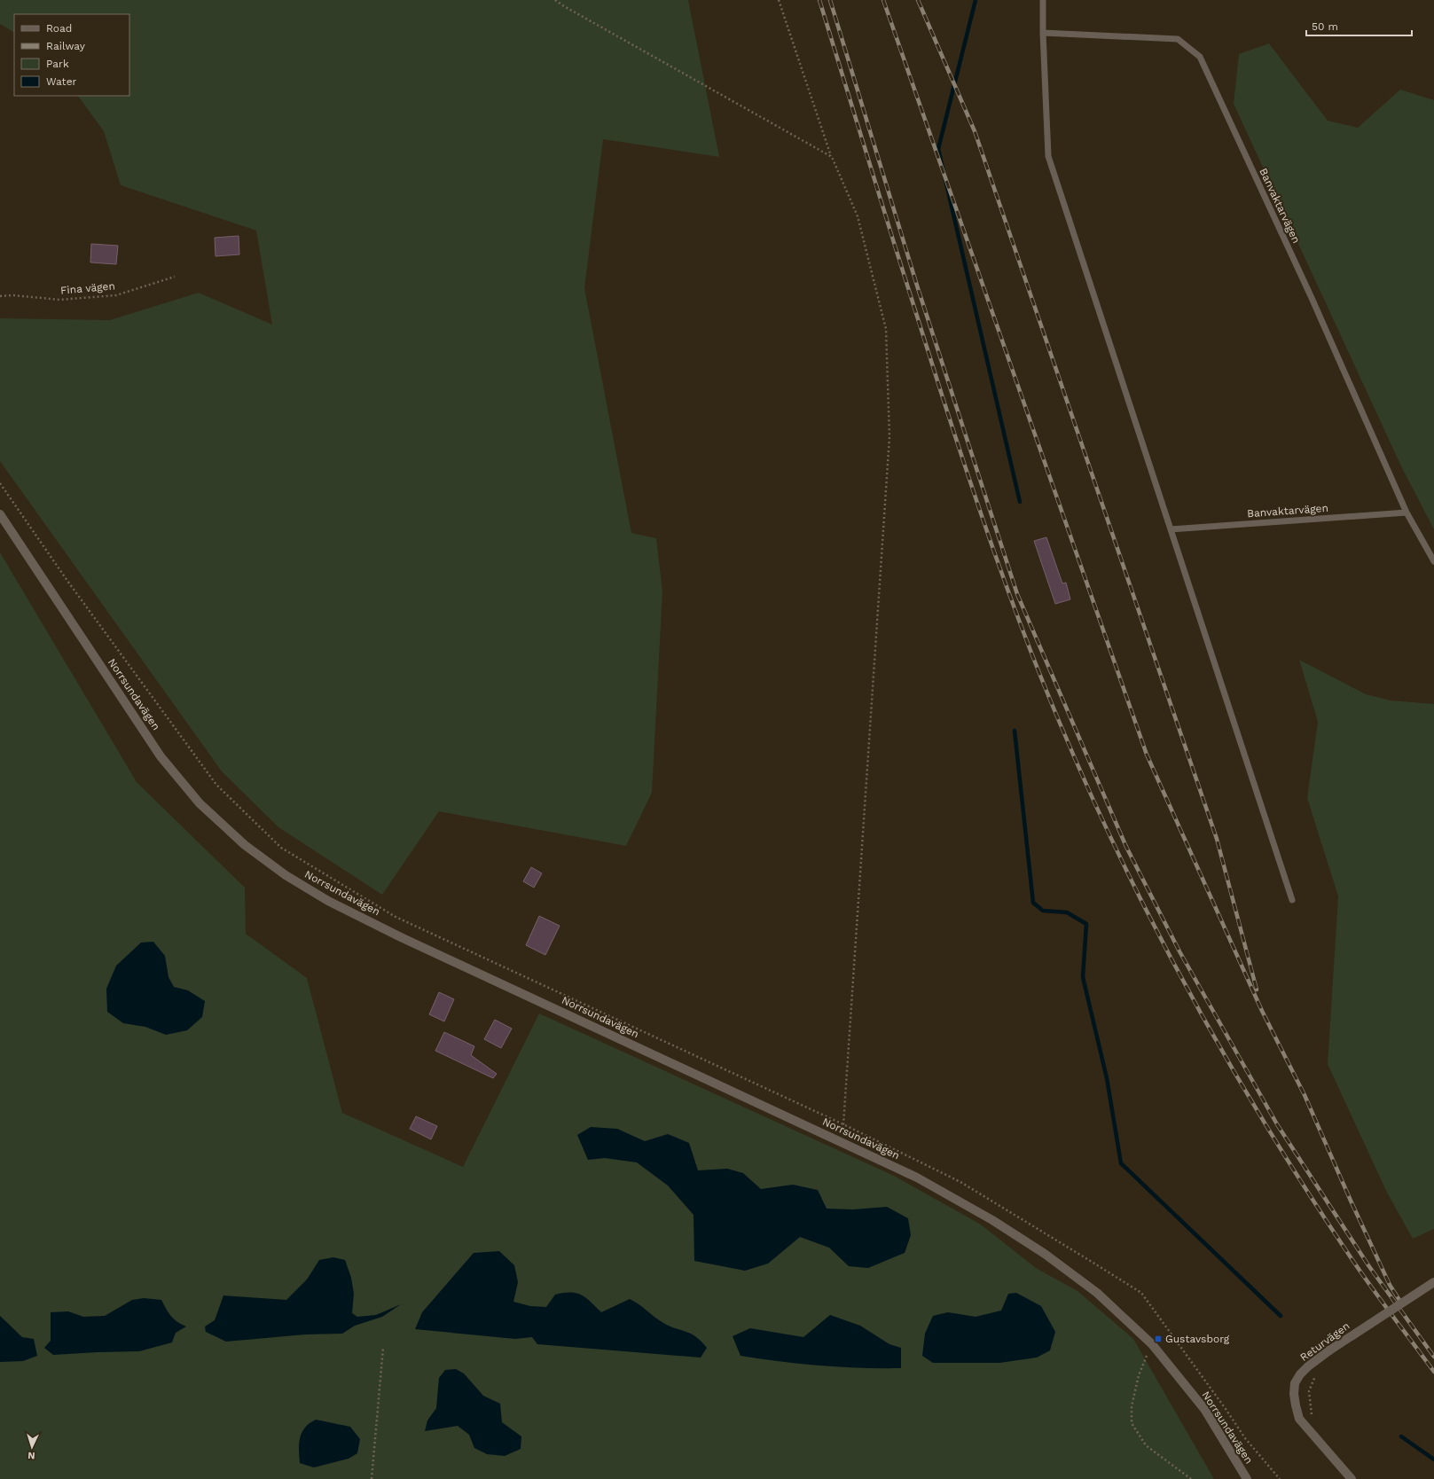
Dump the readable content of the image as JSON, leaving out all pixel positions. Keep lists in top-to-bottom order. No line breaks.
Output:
{"streets":{"street":["Norrsundavägen","Returvägen"],"lane":["Banvaktarvägen"],"path":["Fina vägen"]},"places":{"transit":["Gustavsborg"]},"legend":["Road","Railway","Park","Water"],"scale_bar":"50 m","north":"bottom"}
